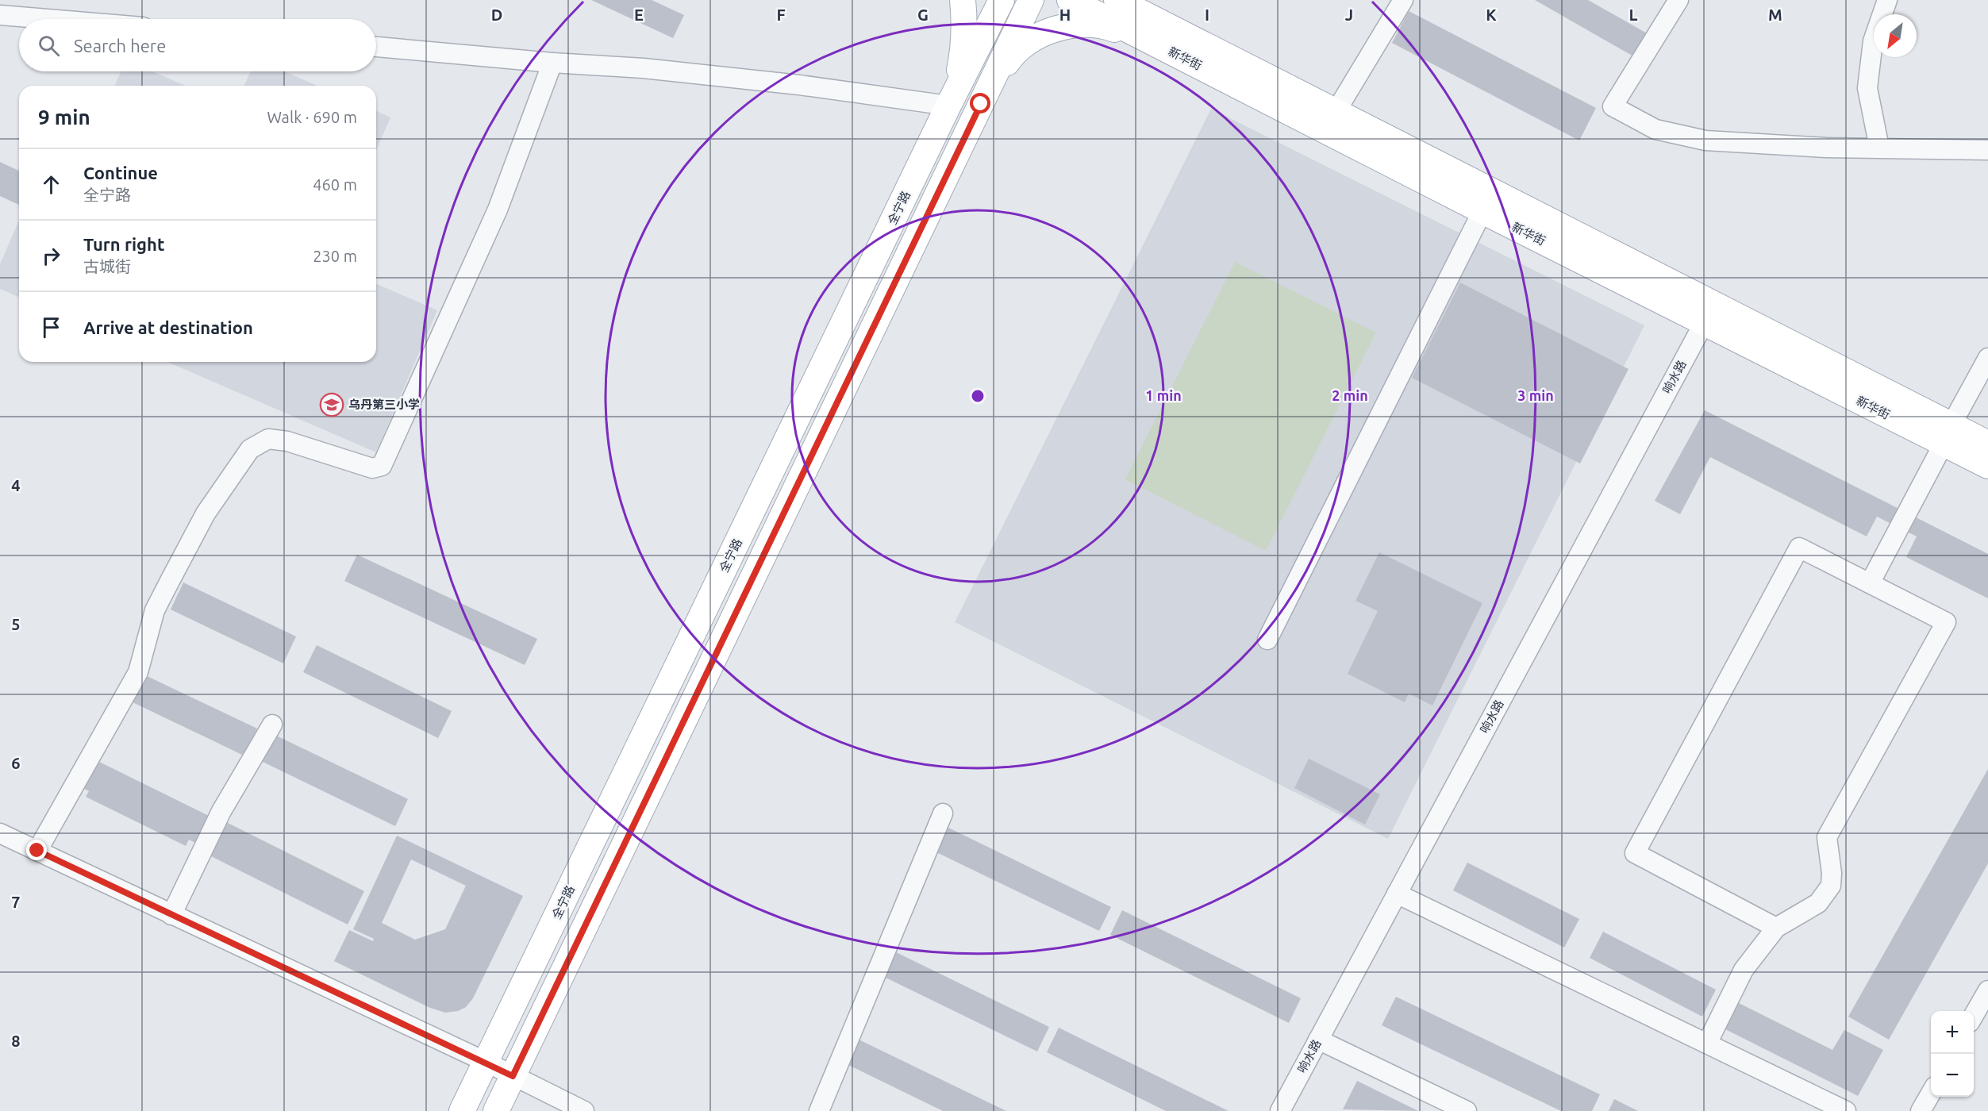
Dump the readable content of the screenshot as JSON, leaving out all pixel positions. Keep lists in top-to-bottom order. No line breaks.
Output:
{"streets":{"main road":["新华街","全宁路"],"street":["响水路"]},"crossings":[["新华街","响水路"]],"places":{"school or university":["乌丹第三小学"]},"north":"bottom left","page":{"search":"Search here","heading":["9 min","Walk · 690 m"],"list":[["Continue","全宁路","460 m"],["Turn right","古城街","230 m"],"Arrive at destination"],"map_buttons":["+","−"]},"grid":{"columns":["D","E","F","G","H","I","J","K","L","M"],"rows":["4","5","6","7","8"]},"rings":["1 min","2 min","3 min"]}
